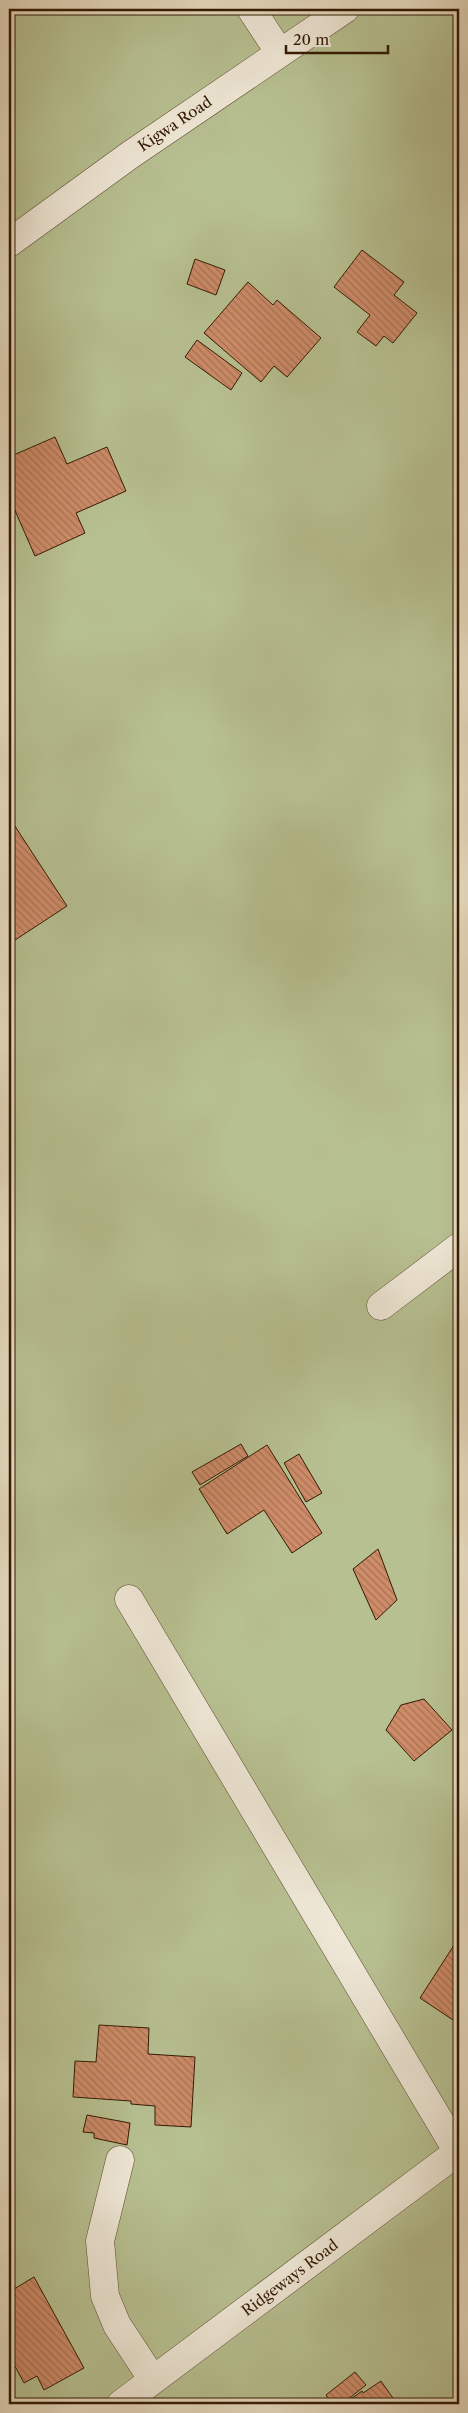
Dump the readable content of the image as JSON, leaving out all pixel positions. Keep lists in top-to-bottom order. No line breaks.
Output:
{"streets":{"street":["Kigwa Road","Ridgeways Road"]},"scale_bar":"20 m"}
